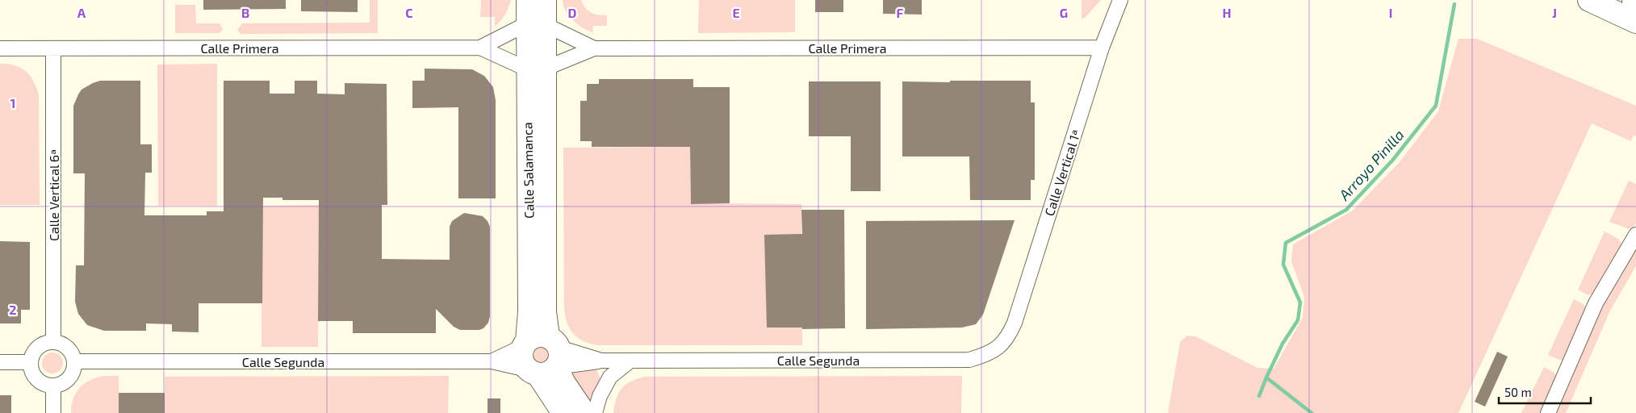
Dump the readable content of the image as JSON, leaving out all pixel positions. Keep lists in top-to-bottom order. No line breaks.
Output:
{"streets":{"main road":["Calle Salamanca"],"street":["Calle Primera","Calle Vertical 1ª","Calle Vertical 6ª","Calle Segunda"]},"crossings":[["Calle Primera","Calle Salamanca"],["Calle Primera","Calle Vertical 1ª"],["Calle Primera","Calle Vertical 6ª"],["Calle Salamanca","Calle Segunda"],["Calle Vertical 1ª","Calle Segunda"],["Calle Vertical 6ª","Calle Segunda"]],"water":["Arroyo Pinilla"],"scale_bar":"50 m","grid":{"columns":["A","B","C","D","E","F","G","H","I","J"],"rows":["1","2"]}}
